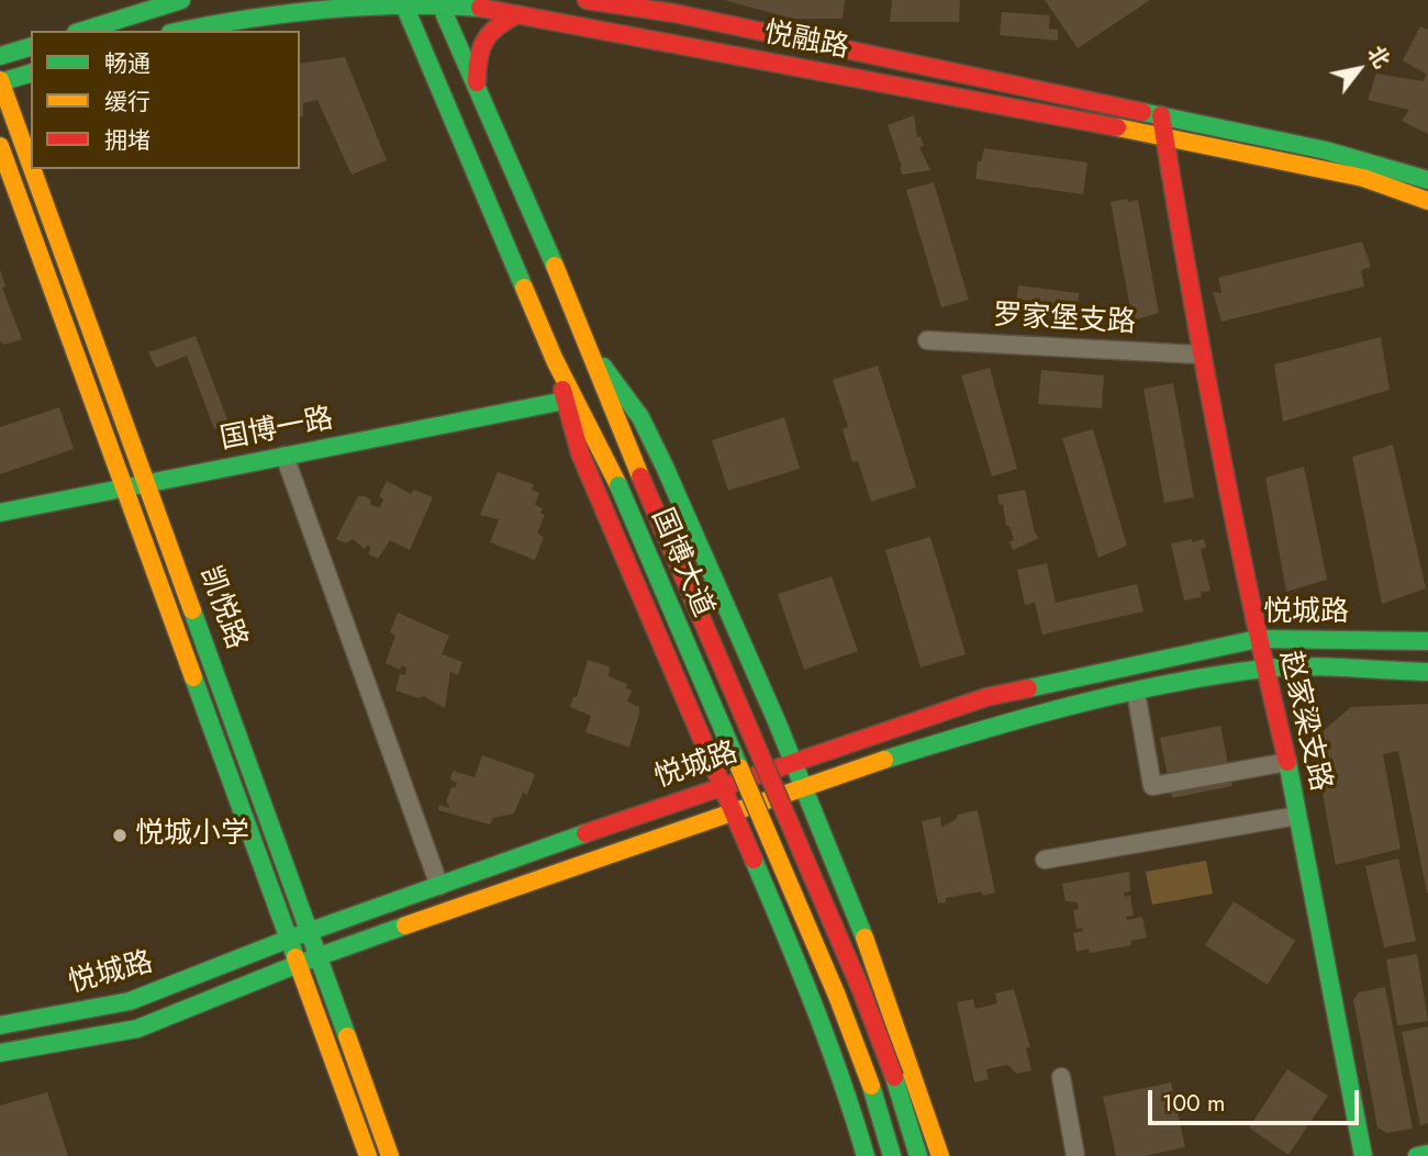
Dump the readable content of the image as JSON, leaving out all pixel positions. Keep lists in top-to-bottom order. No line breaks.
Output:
{"streets":{"main road":["悦融路","国博一路","国博大道","凯悦路","悦城路","赵家梁支路"],"street":["罗家堡支路"]},"crossings":[["悦融路","国博大道"],["悦融路","赵家梁支路"],["罗家堡支路","赵家梁支路"],["国博一路","凯悦路"],["凯悦路","悦城路"],["悦城路","赵家梁支路"]],"places":["悦城小学"],"legend":["畅通","缓行","拥堵"],"scale_bar":"100 m","north":"top right"}
